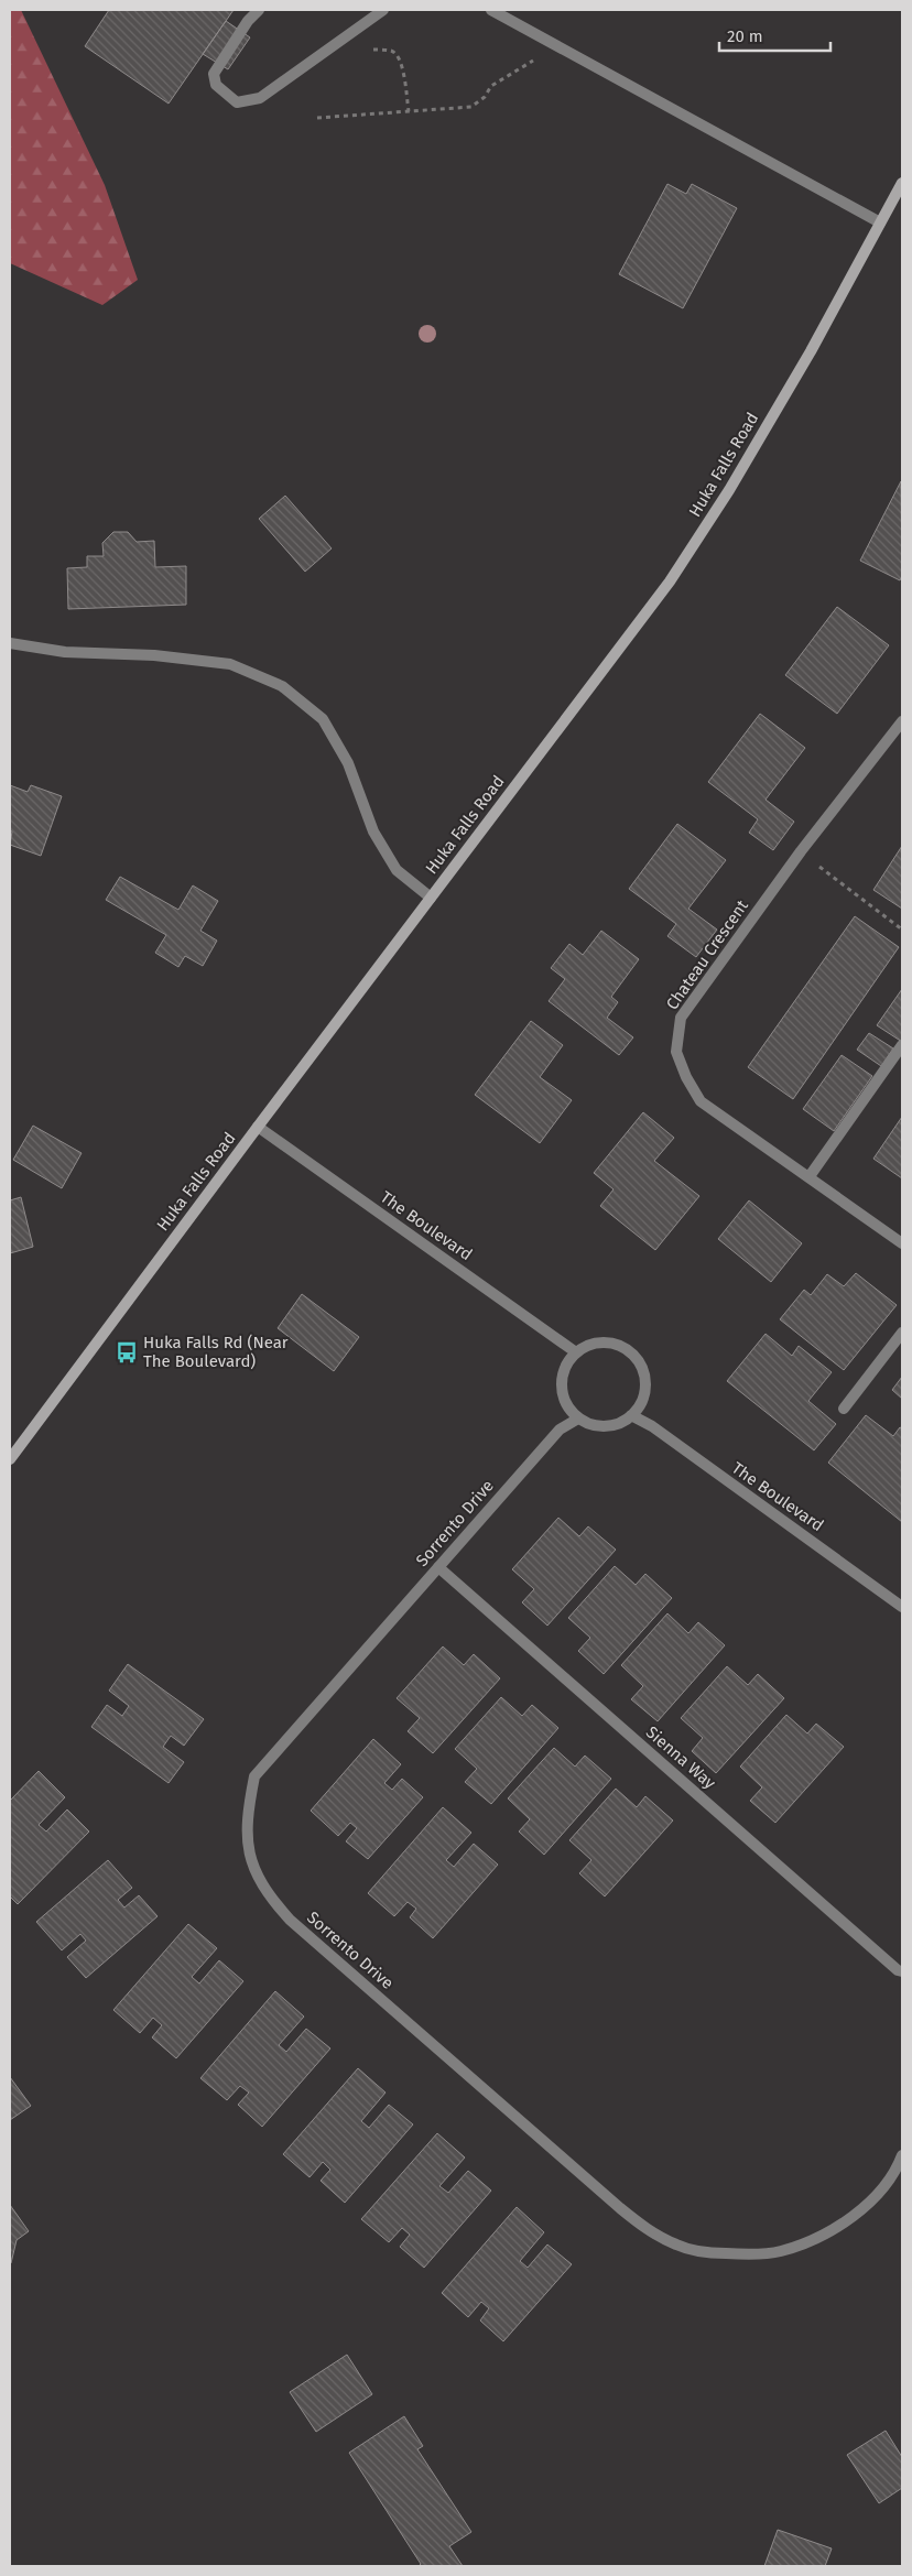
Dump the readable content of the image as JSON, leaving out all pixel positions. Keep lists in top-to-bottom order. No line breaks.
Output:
{"streets":{"street":["Huka Falls Road","Chateau Crescent","The Boulevard","Sorrento Drive","Sienna Way"]},"crossings":[["Huka Falls Road","The Boulevard"],["The Boulevard","Sorrento Drive"],["Sorrento Drive","Sienna Way"]],"places":{"bus stop":["Huka Falls Rd (Near The Boulevard)"]},"scale_bar":"20 m"}
